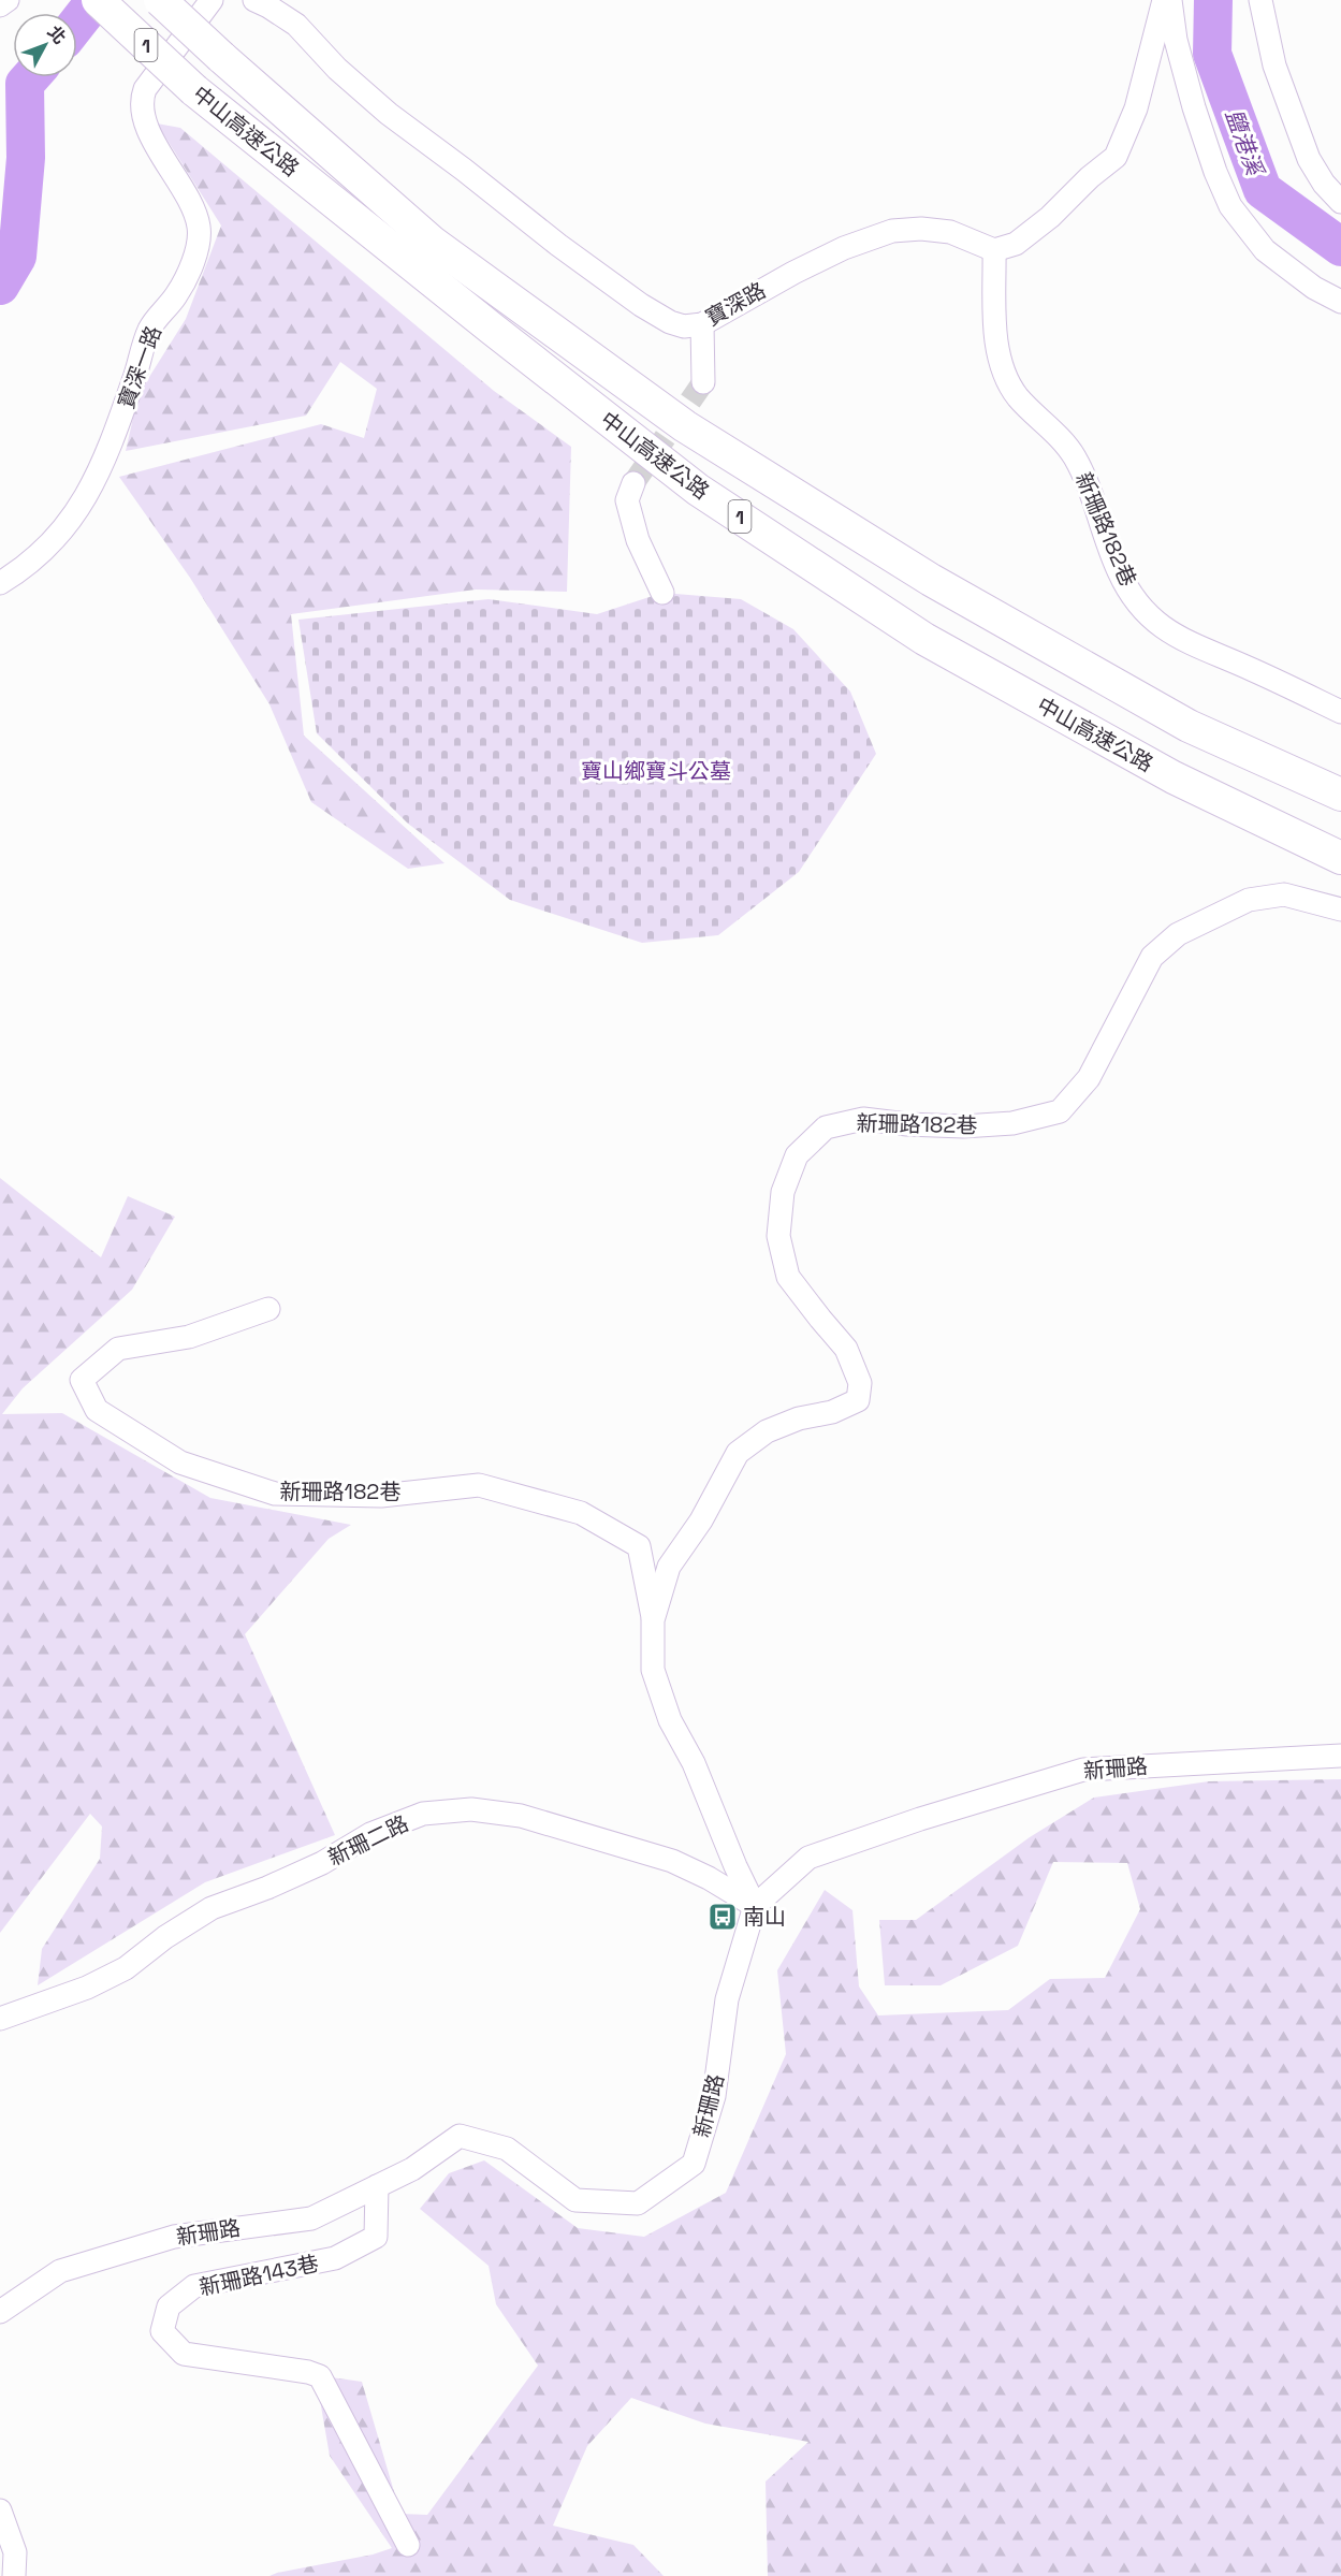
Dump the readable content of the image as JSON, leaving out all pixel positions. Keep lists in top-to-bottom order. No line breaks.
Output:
{"streets":{"highway":["1","中山高速公路"],"street":["寶深路","寶深一路","新珊路182巷","新珊路","新珊二路","新珊路143巷"]},"crossings":[["寶深路","新珊路182巷"],["新珊路182巷","新珊路"],["新珊路182巷","新珊二路"],["新珊路","新珊二路"],["新珊路","新珊路143巷"]],"water":["鹽港溪"],"parks":["寶山鄉寶斗公墓"],"places":{"bus stop":["南山"]},"north":"top right"}
